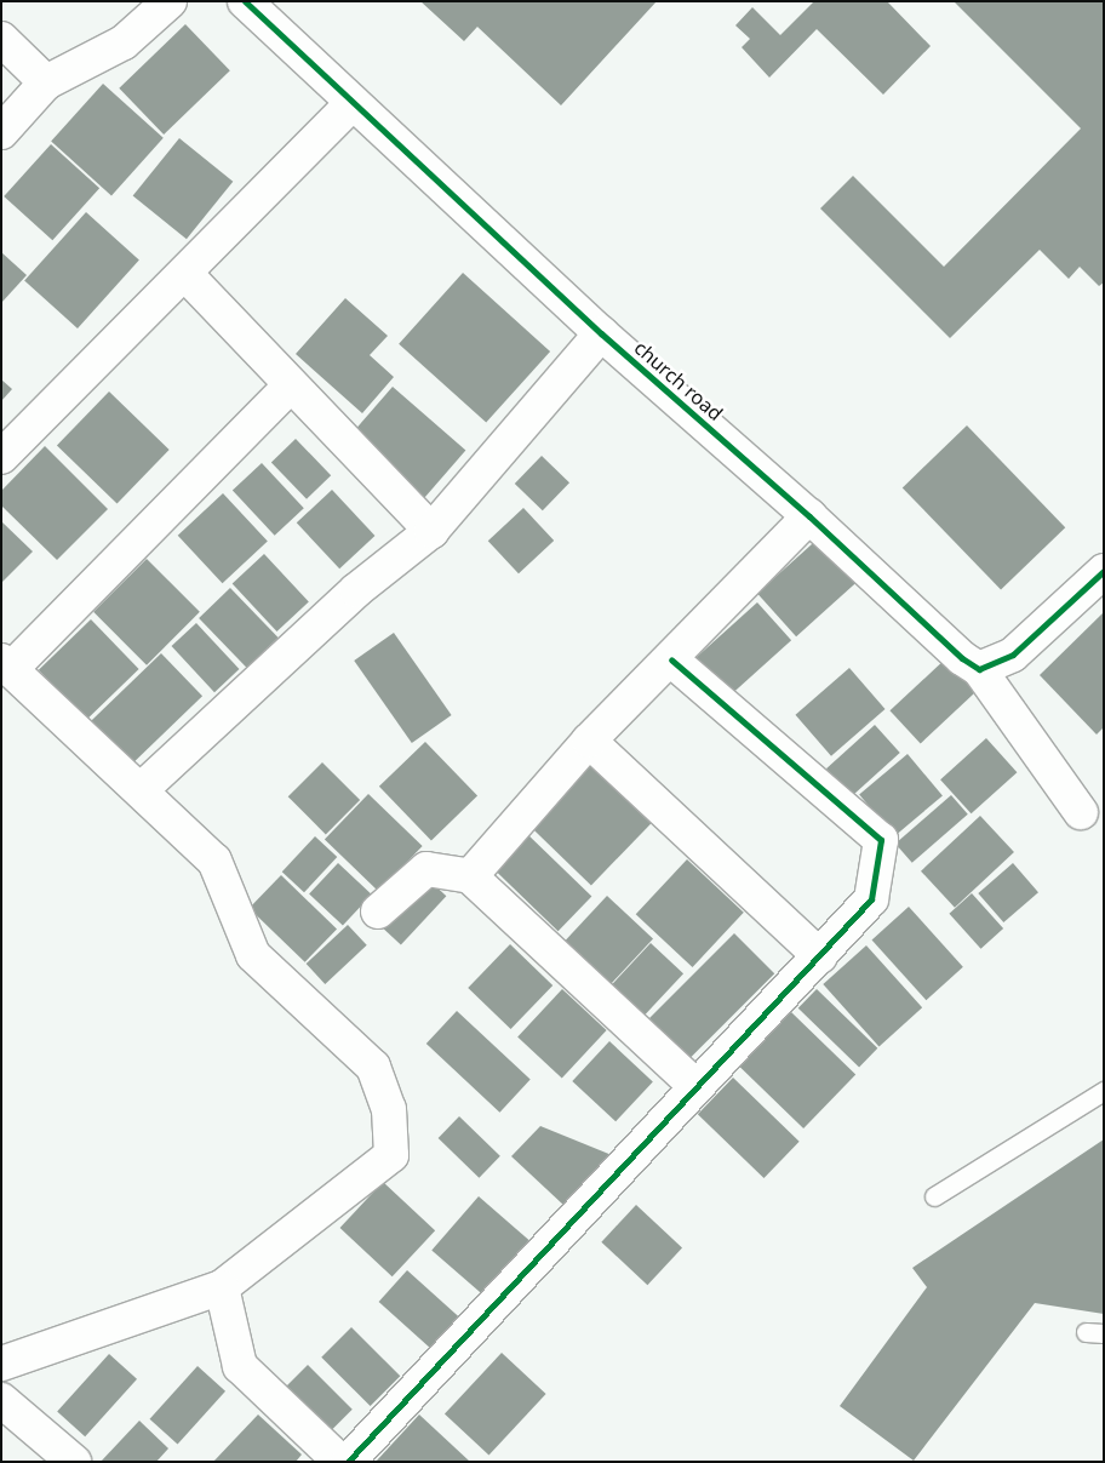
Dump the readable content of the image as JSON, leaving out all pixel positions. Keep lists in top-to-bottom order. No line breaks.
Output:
{"streets":{"street":["church road"]}}
